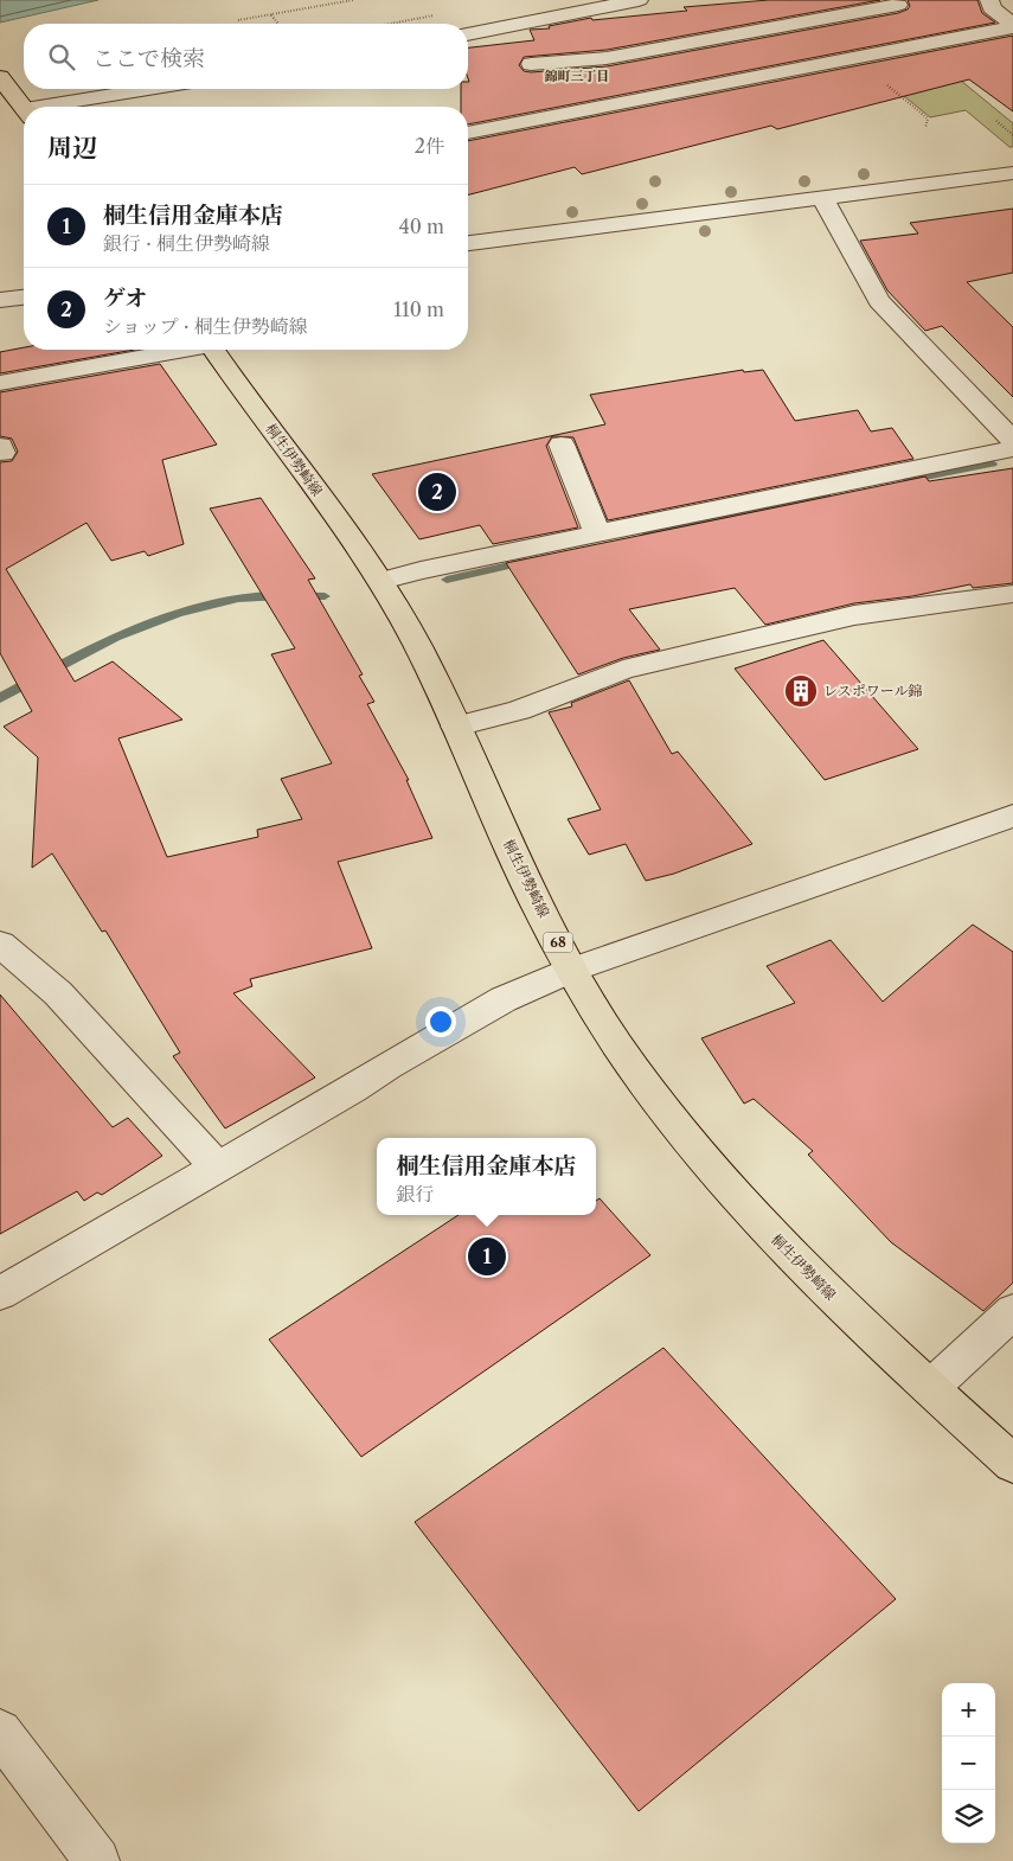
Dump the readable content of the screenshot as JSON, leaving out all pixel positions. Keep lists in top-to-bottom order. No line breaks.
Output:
{"streets":{"main road":["桐生伊勢崎線","68"]},"districts":["錦町三丁目"],"places":{"building":["レスポワール錦"]},"page":{"search":"ここで検索","heading":["周辺","2件"],"list":[{"mark":"1","name":"桐生信用金庫本店","note":"銀行 · 桐生伊勢崎線","value":"40 m"},{"mark":"2","name":"ゲオ","note":"ショップ · 桐生伊勢崎線","value":"110 m"}],"pins":["2","1"],"popup":["桐生信用金庫本店","銀行"],"map_buttons":["+","−"]}}
